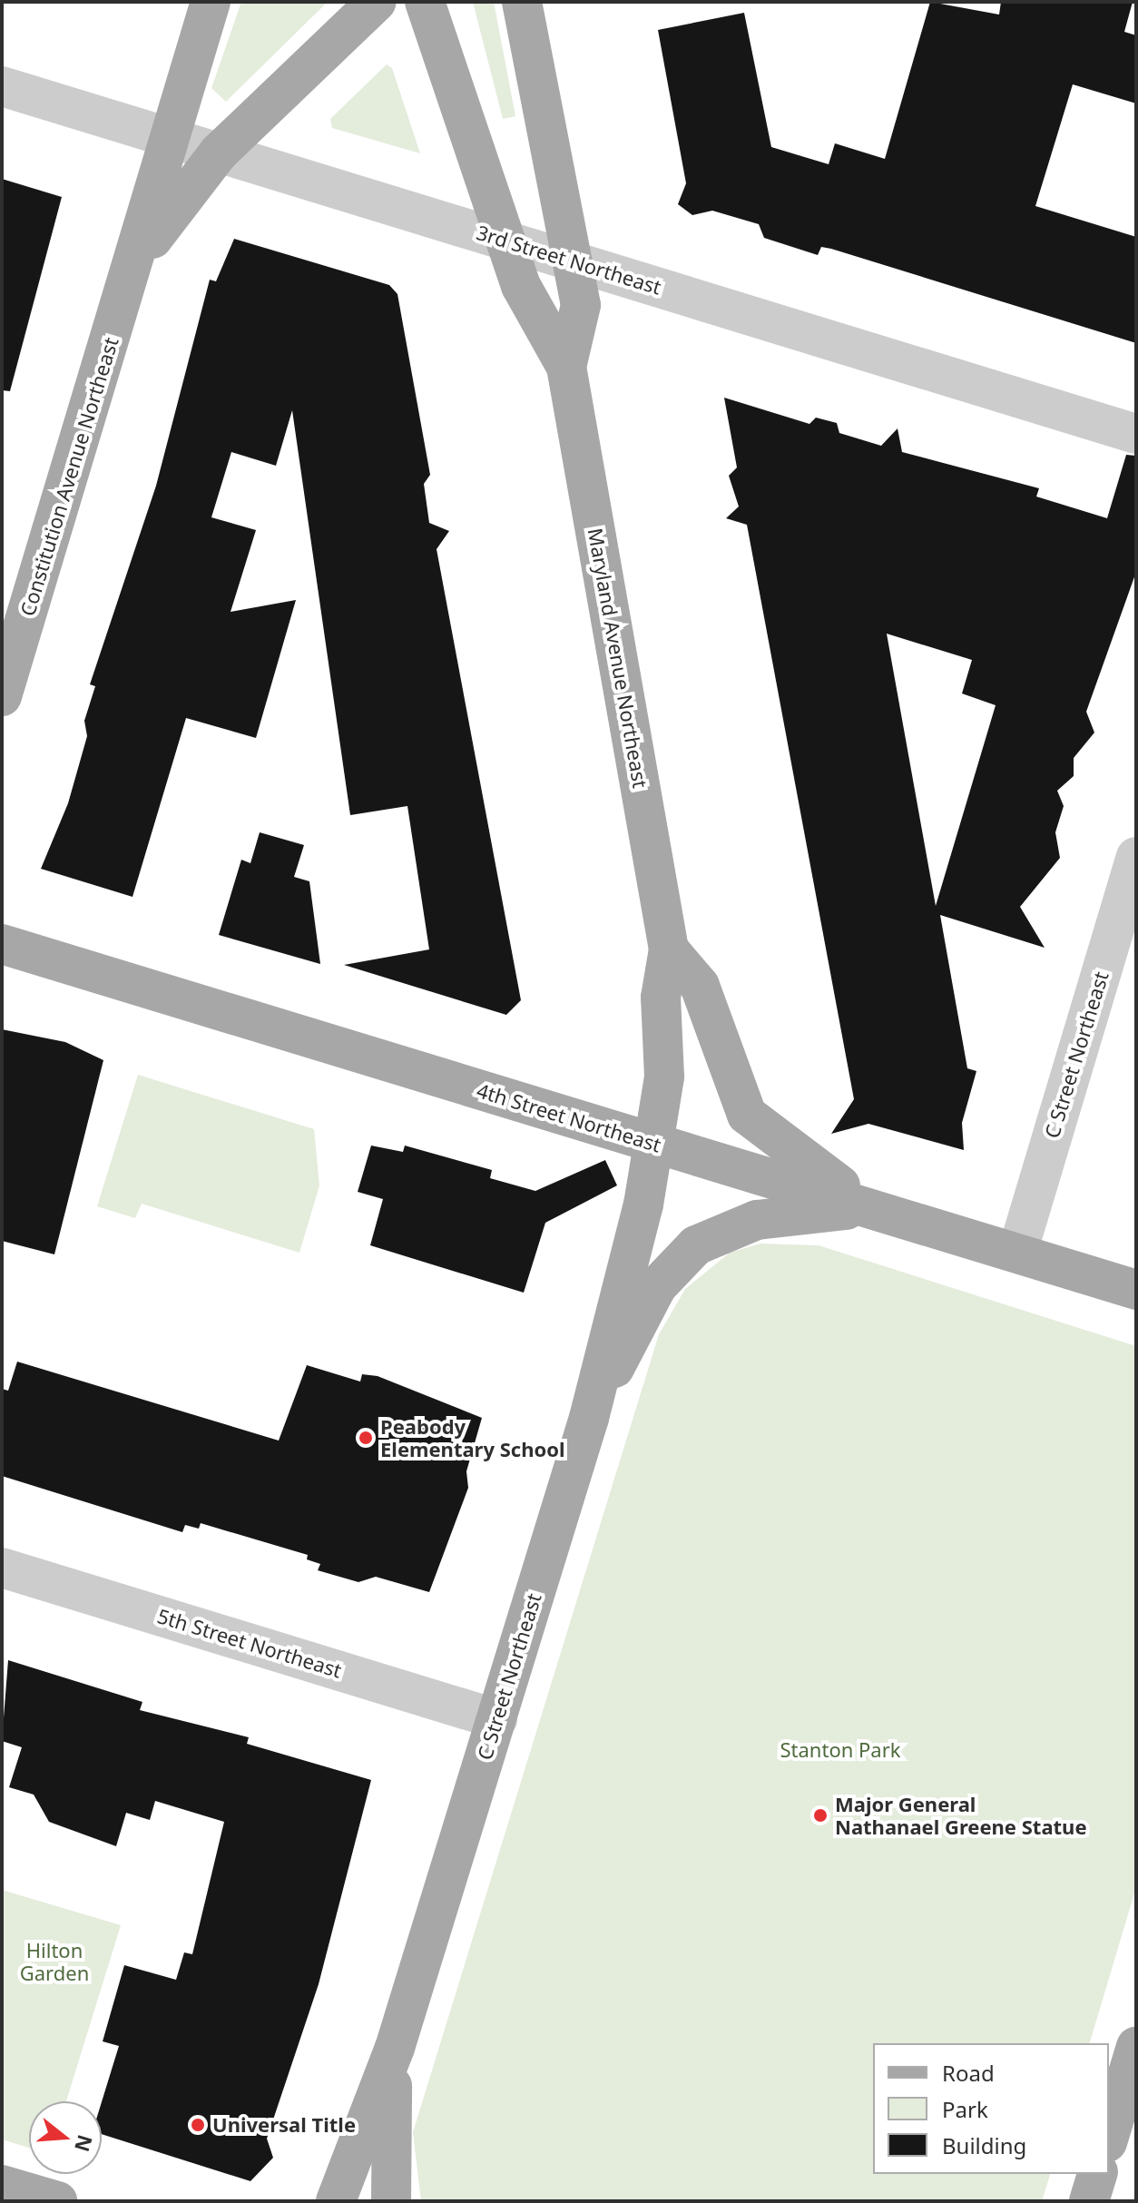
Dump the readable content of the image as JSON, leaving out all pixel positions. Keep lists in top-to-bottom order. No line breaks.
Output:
{"streets":{"main road":["Constitution Avenue Northeast","Maryland Avenue Northeast","C Street Northeast","4th Street Northeast"],"street":["3rd Street Northeast","5th Street Northeast"]},"crossings":[["3rd Street Northeast","Constitution Avenue Northeast"],["3rd Street Northeast","Maryland Avenue Northeast"],["Maryland Avenue Northeast","C Street Northeast"],["Maryland Avenue Northeast","4th Street Northeast"],["C Street Northeast","4th Street Northeast"],["C Street Northeast","5th Street Northeast"]],"parks":["Stanton Park","Hilton Garden"],"places":["Peabody Elementary School","Major General Nathanael Greene Statue","Universal Title"],"legend":["Road","Park","Building"],"north":"right"}
